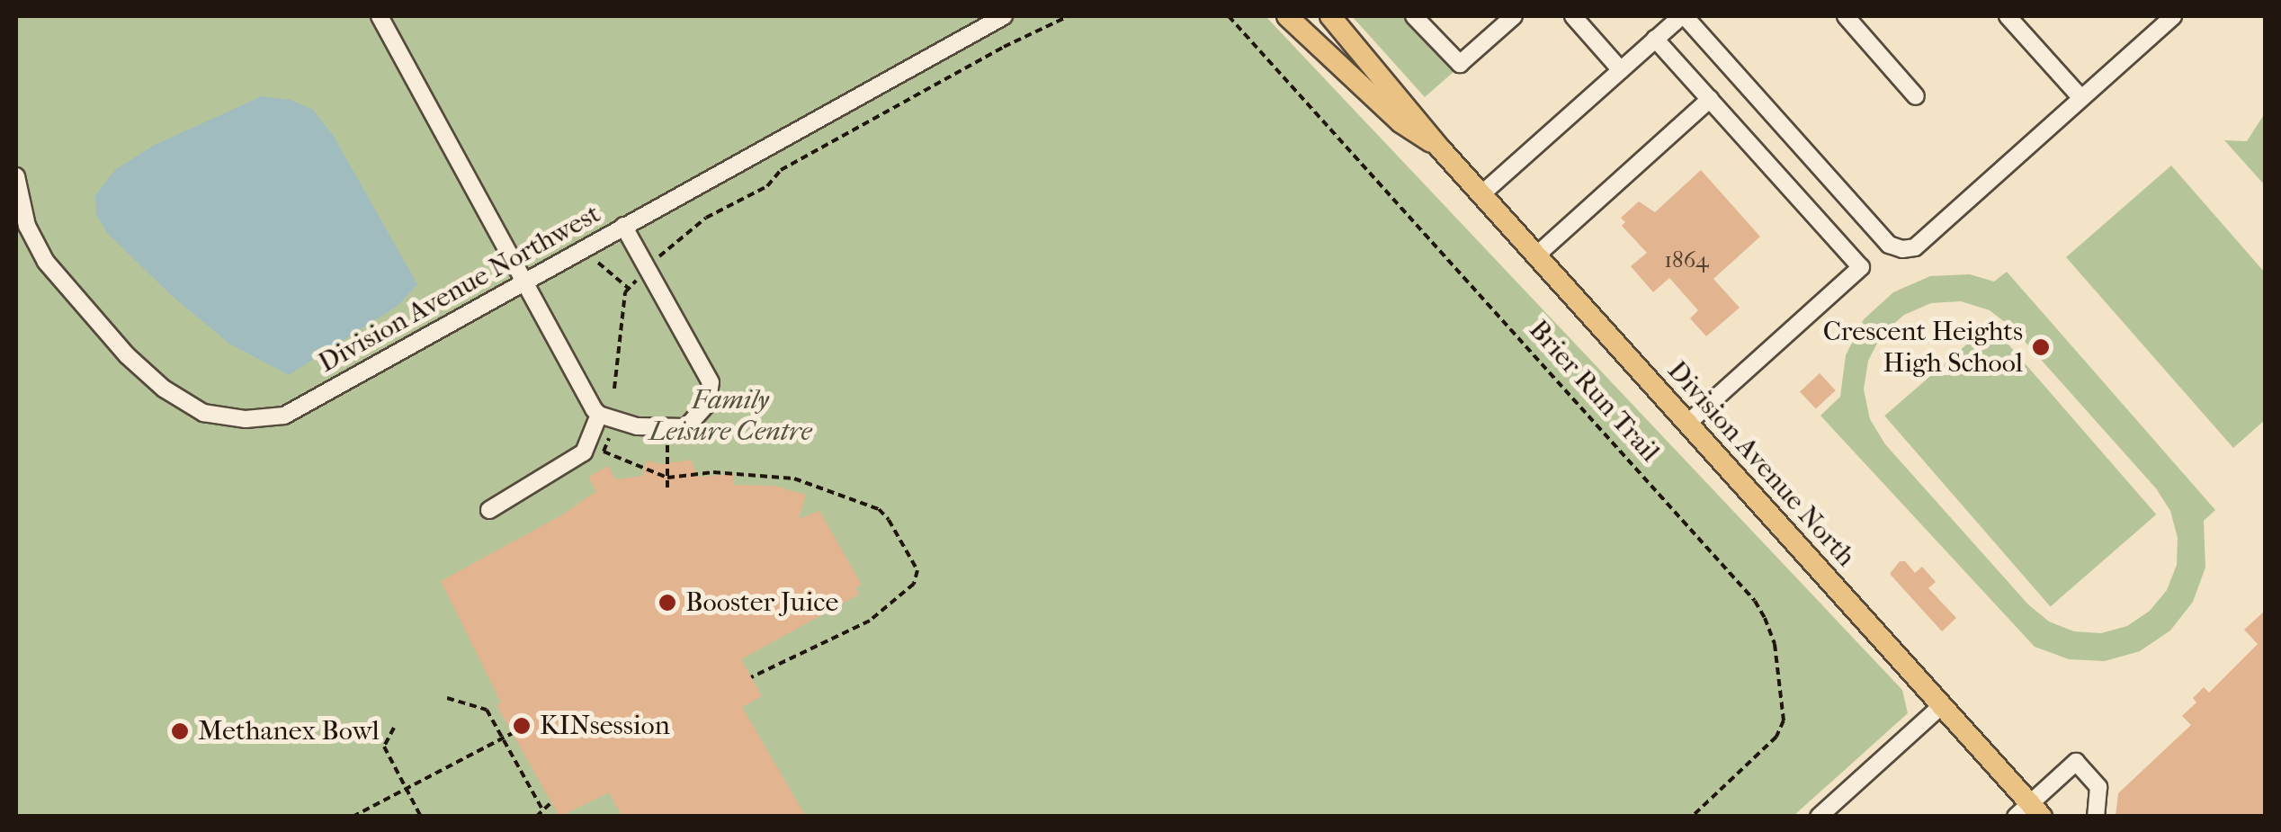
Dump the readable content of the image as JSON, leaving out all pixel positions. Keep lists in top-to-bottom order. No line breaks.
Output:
{"streets":{"main road":["Division Avenue North"],"street":["Division Avenue Northwest"],"path":["Brier Run Trail"]},"parks":["Family Leisure Centre"],"places":["Crescent Heights High School","Booster Juice","KINsession","Methanex Bowl"],"house_numbers":["1864"]}
